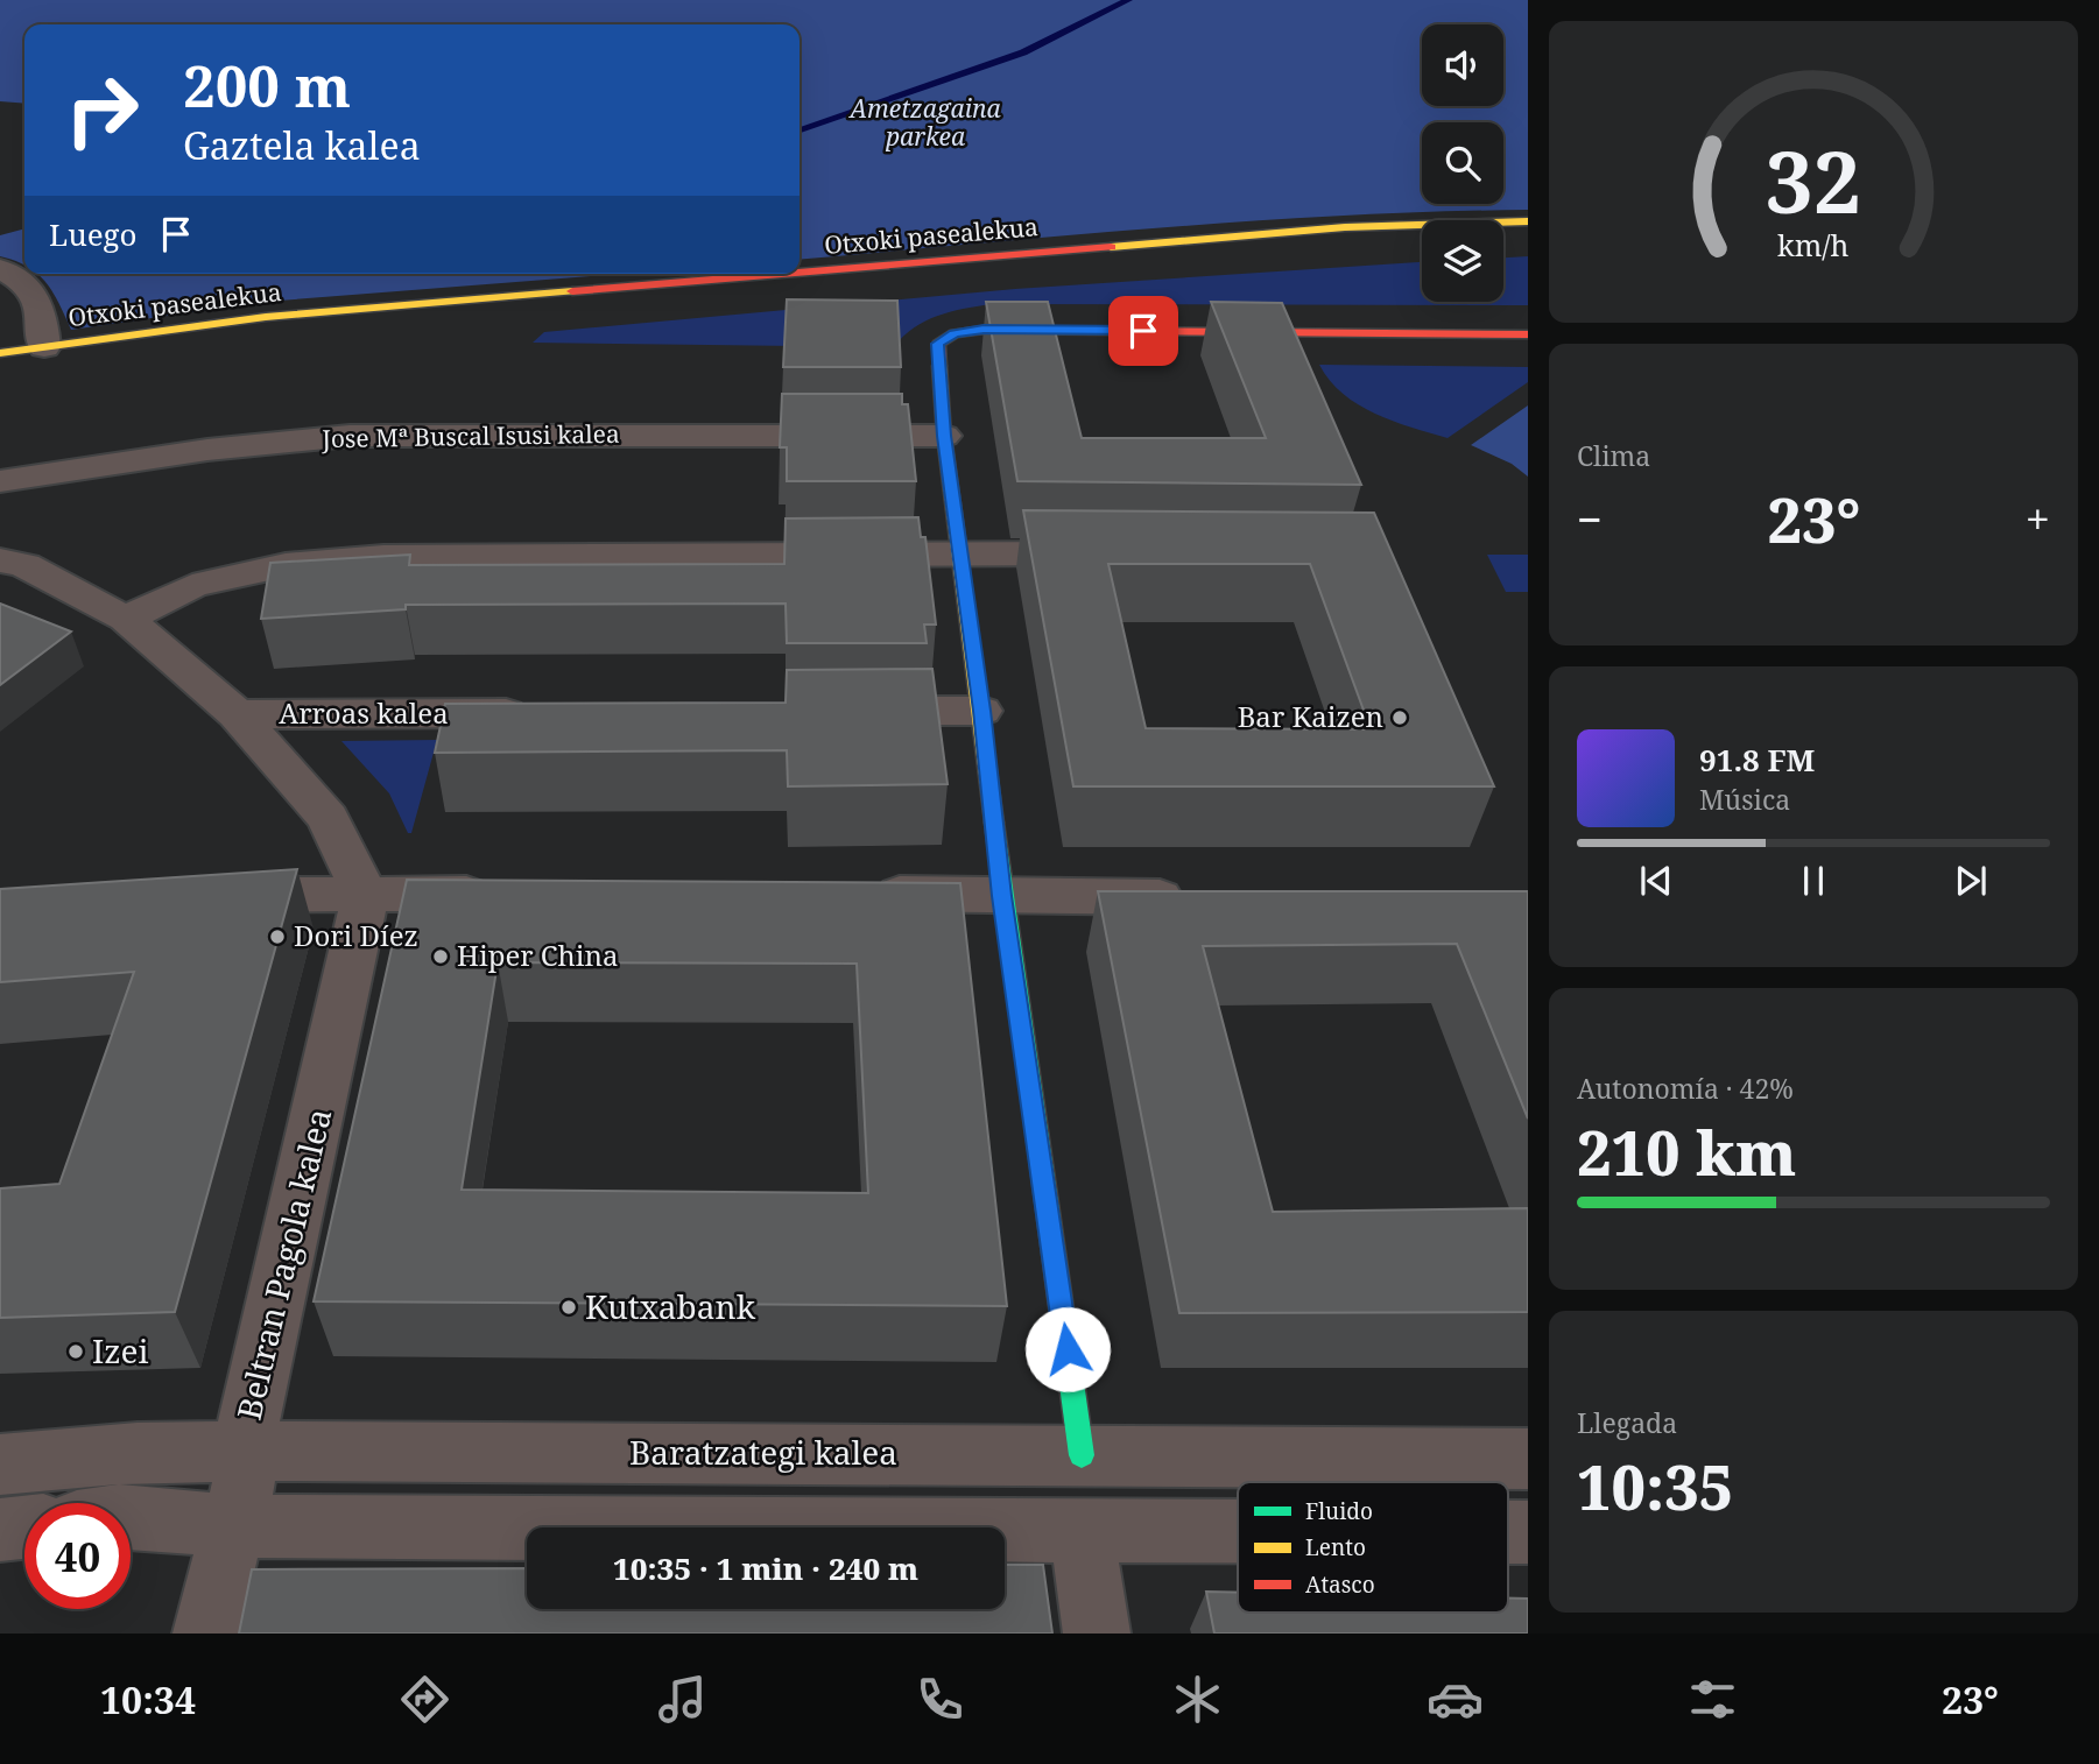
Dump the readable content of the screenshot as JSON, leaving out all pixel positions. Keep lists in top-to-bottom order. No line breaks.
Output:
{"streets":{"main road":["Otxoki pasealekua"],"street":["Jose Mª Buscal Isusi kalea","Arroas kalea","Beltran Pagola kalea","Baratzategi kalea"]},"crossings":[["Beltran Pagola kalea","Baratzategi kalea"]],"parks":["Ametzagaina parkea"],"places":["Bar Kaizen","Dori Díez","Hiper China","Kutxabank","Izei"],"legend":["Fluido","Lento","Atasco"],"page":{"turn":["200 m","Gaztela kalea"],"then":"Luego","tile":["Clima",["Autonomía · 42%","210 km"],["Llegada","10:35"]],"heat":["−","23°","+"],"song":["91.8 FM","Música"],"limit":"40","trip":"10:35 · 1 min · 240 m","tabs":["10:34","23°"],"gauge":["32","km/h"]}}
